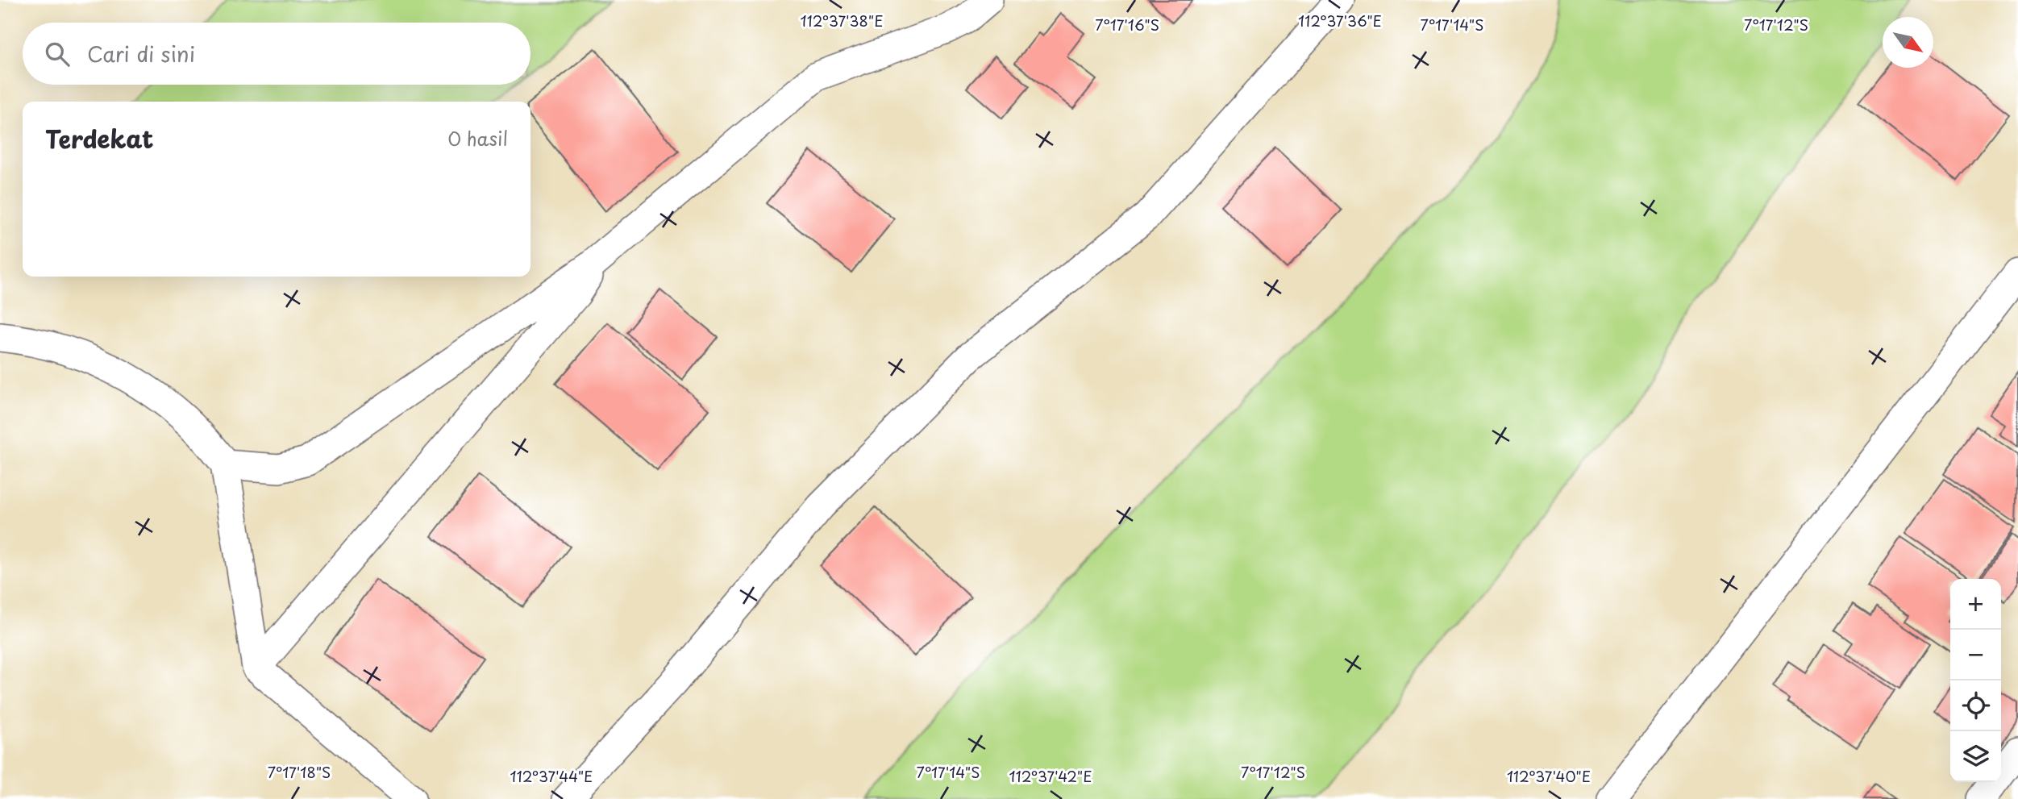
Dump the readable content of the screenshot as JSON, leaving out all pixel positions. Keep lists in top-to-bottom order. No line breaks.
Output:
{"north":"bottom right","page":{"search":"Cari di sini","heading":["Terdekat","0 hasil"],"map_buttons":["+","−"]},"coordinates":["112°37'36\"E","112°37'38\"E","7°17'16\"S","7°17'14\"S","7°17'12\"S","7°17'18\"S","112°37'44\"E","112°37'42\"E","112°37'40\"E"]}
